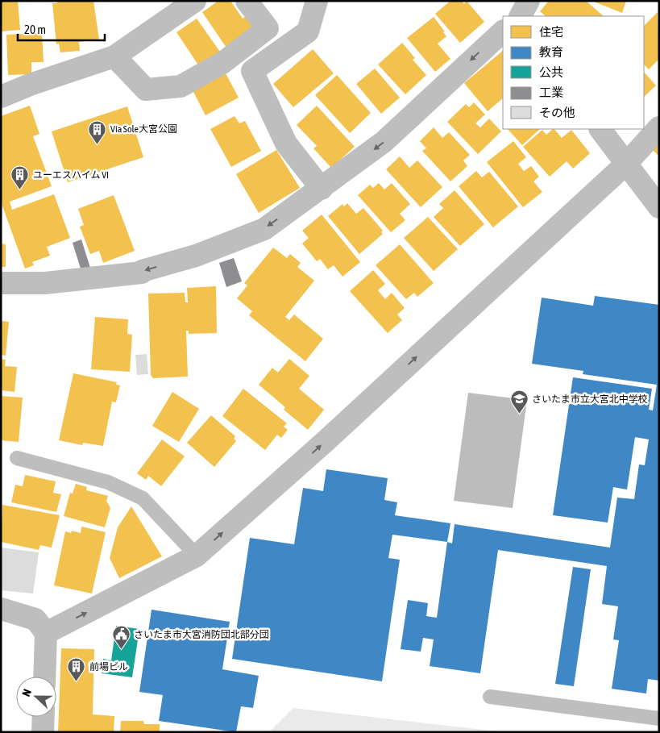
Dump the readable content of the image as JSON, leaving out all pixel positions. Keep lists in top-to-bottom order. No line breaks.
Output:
{"places":{"building":["Via Sole大宮公園","ユーエスハイム VI","前場ビル"],"school or university":["さいたま市立大宮北中学校"],"public building":["さいたま市大宮消防団北部分団"]},"legend":["住宅","教育","公共","工業","その他"],"scale_bar":"20 m","north":"left"}
